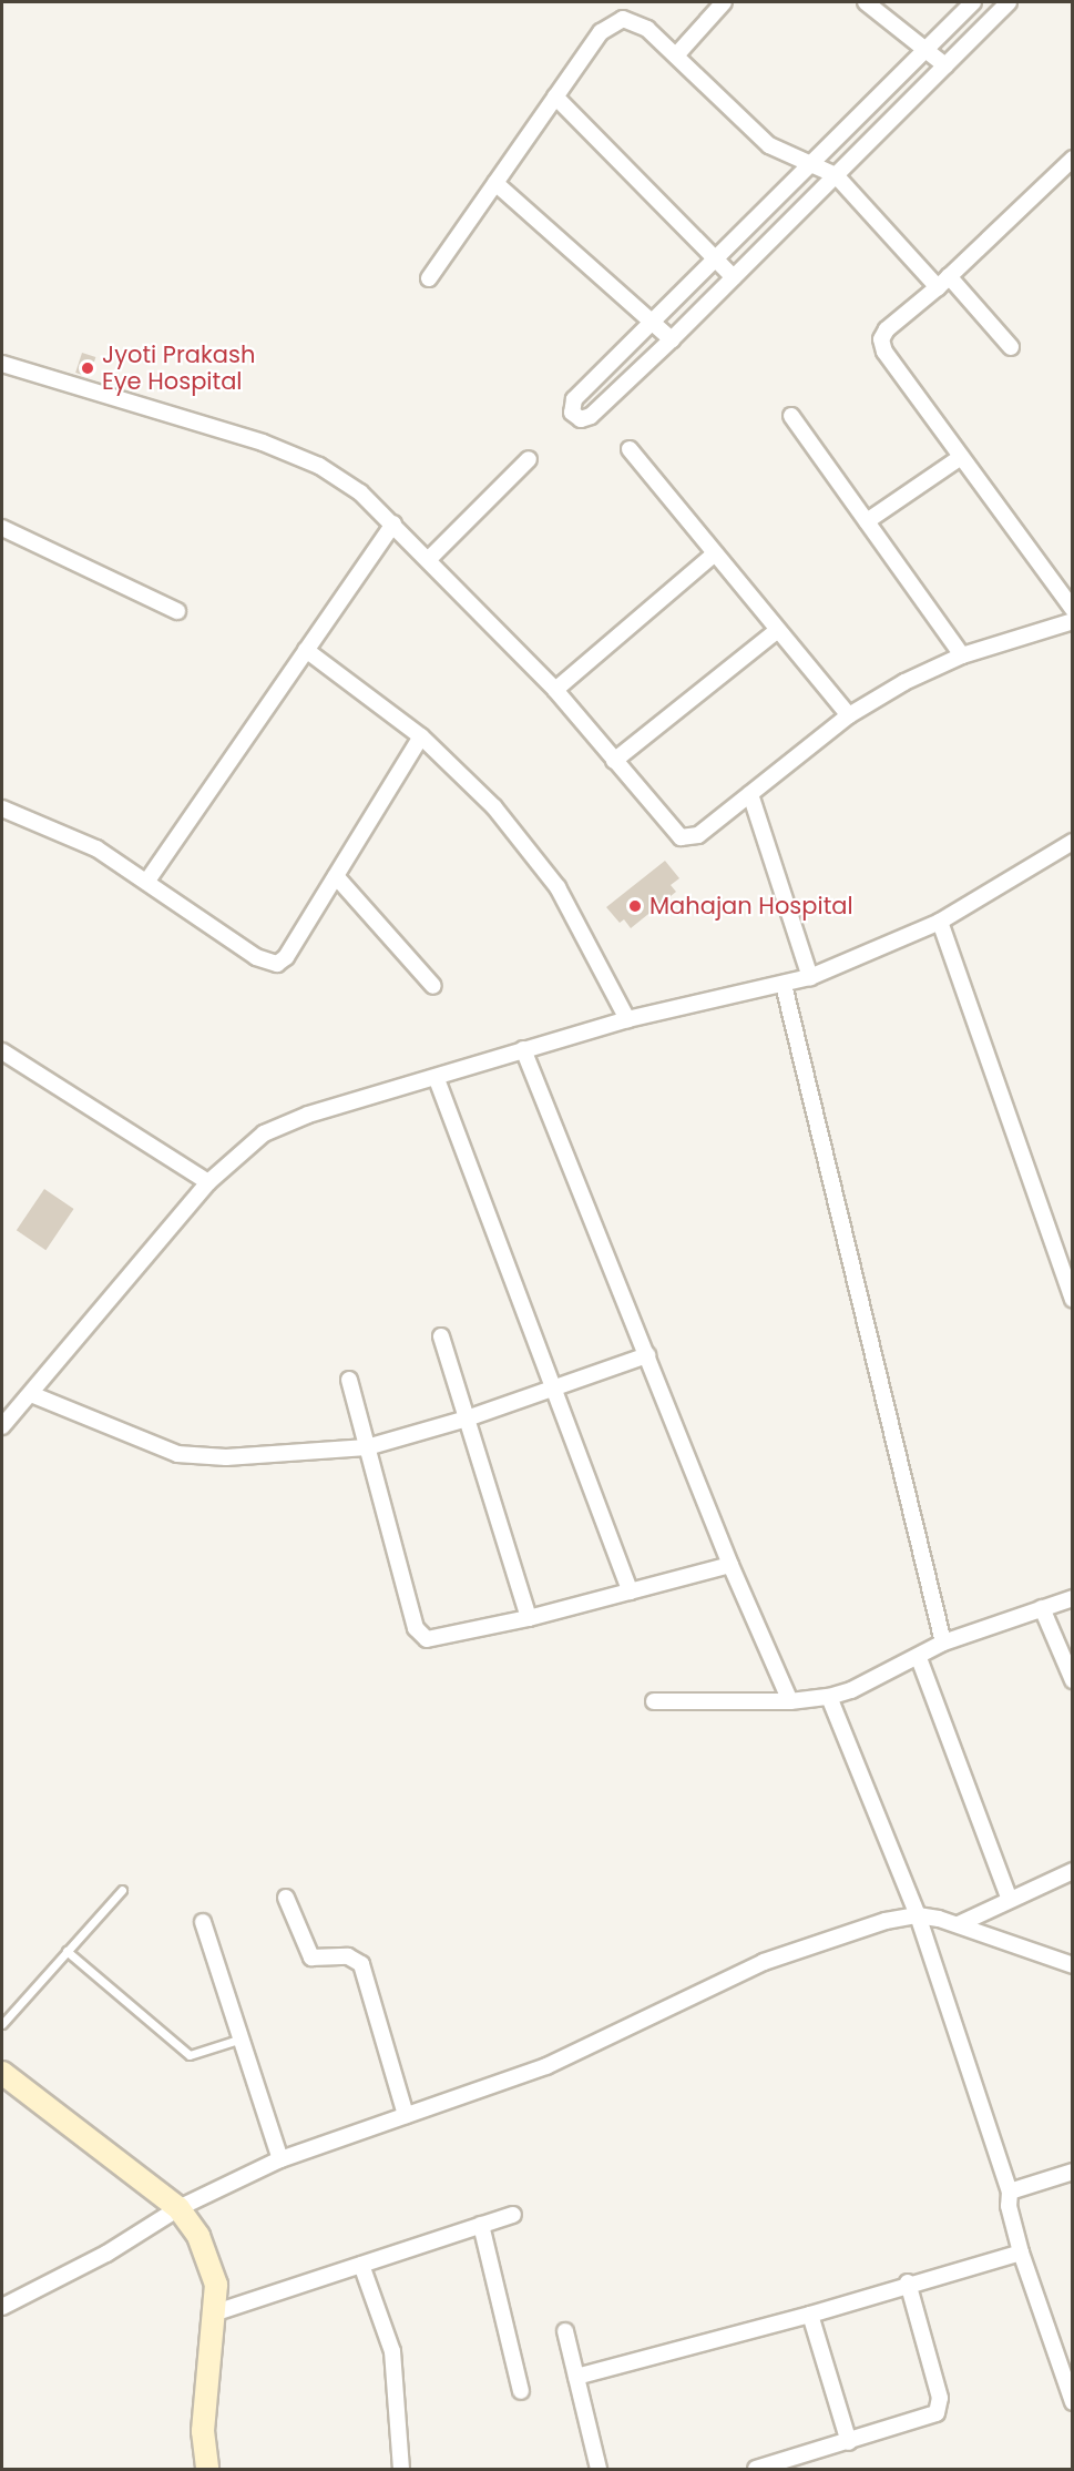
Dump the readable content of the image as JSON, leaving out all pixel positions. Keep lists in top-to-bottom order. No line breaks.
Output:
{"places":["Jyoti Prakash Eye Hospital","Mahajan Hospital"]}
